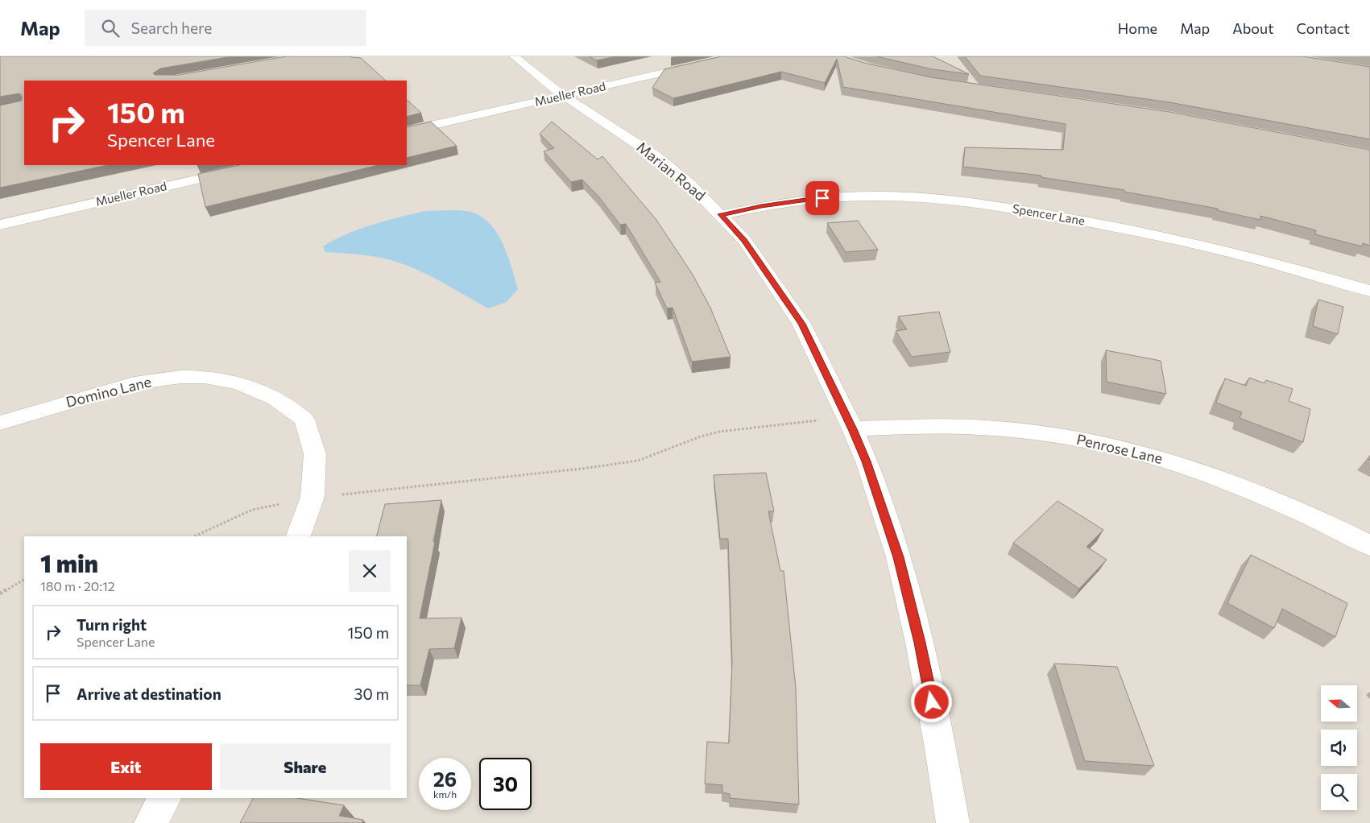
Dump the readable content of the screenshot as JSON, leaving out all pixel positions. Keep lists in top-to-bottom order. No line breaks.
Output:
{"streets":{"street":["Mueller Road","Marian Road","Spencer Lane","Domino Lane","Penrose Lane"]},"crossings":[["Mueller Road","Marian Road"],["Marian Road","Spencer Lane"],["Marian Road","Penrose Lane"]],"north":"left","page":{"header":"Map","search":"Search here","nav":["Home","Map","About","Contact"],"turn":["150 m","Spencer Lane"],"heading":["1 min","180 m · 20:12"],"list":[{"name":"Turn right","note":"Spencer Lane","value":"150 m"},{"name":"Arrive at destination","value":"30 m"}],"buttons":["Exit","Share"],"speed":"26 km/h","limit":"30"}}
